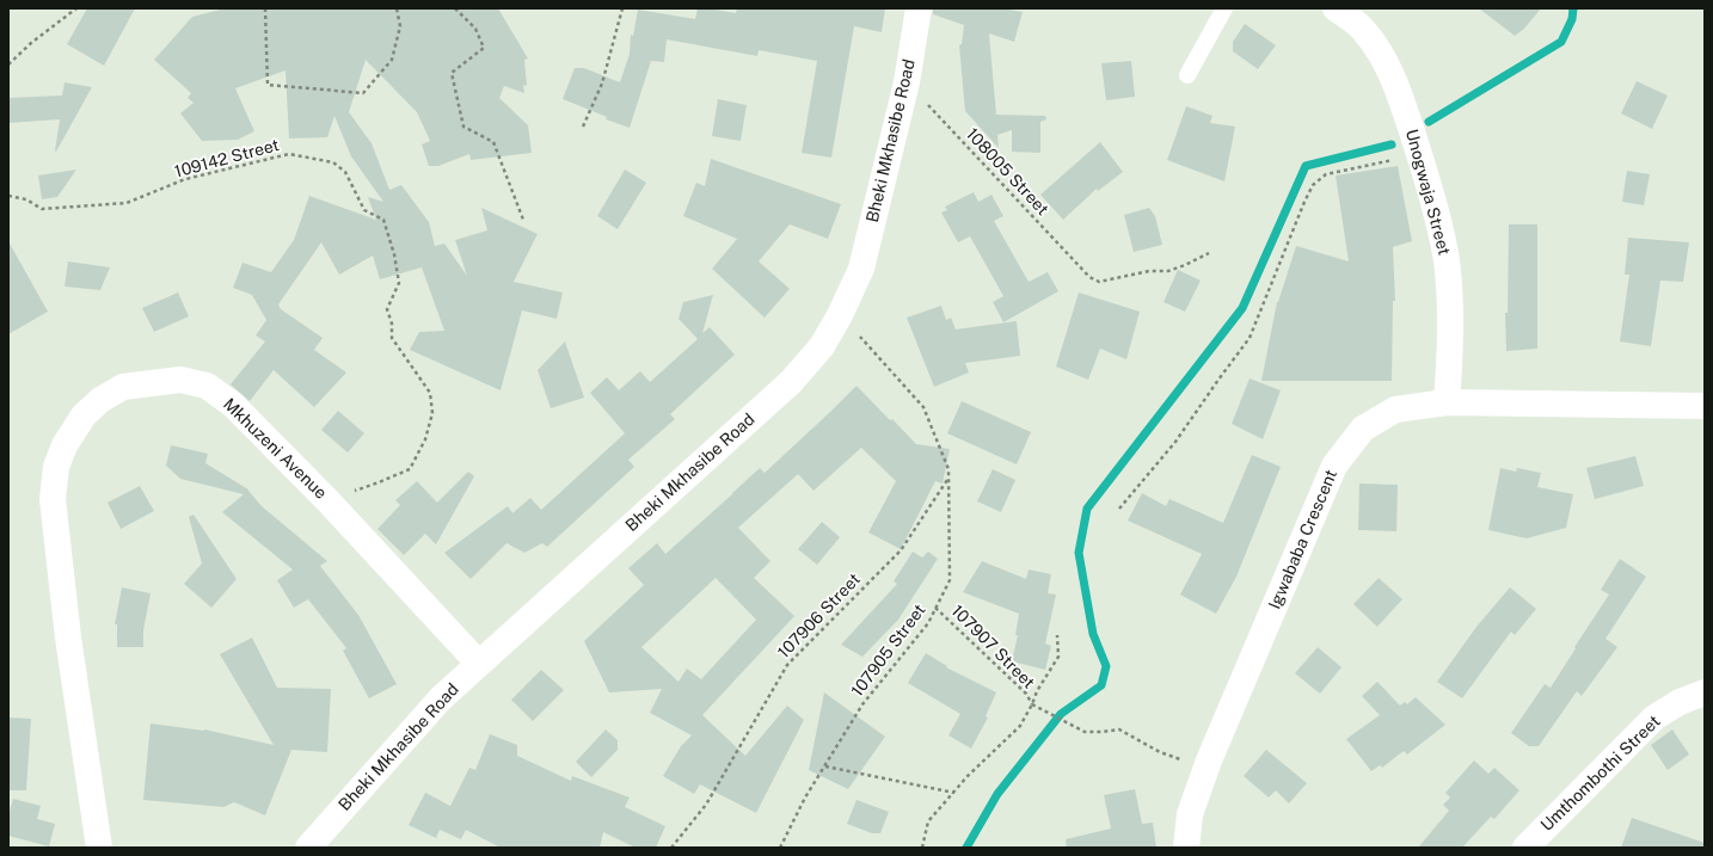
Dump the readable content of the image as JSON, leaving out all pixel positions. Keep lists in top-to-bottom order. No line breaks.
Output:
{"streets":{"street":["Bheki Mkhasibe Road","Unogwaja Street","Mkhuzeni Avenue","Igwababa Crescent","Umthombothi Street"],"path":["109142 Street","108005 Street","107906 Street","107907 Street","107905 Street"]},"crossings":[["Bheki Mkhasibe Road","108005 Street"],["Bheki Mkhasibe Road","Mkhuzeni Avenue"],["Bheki Mkhasibe Road","107905 Street"],["109142 Street","Mkhuzeni Avenue"],["Unogwaja Street","Igwababa Crescent"],["107906 Street","107905 Street"],["107907 Street","107905 Street"]]}
